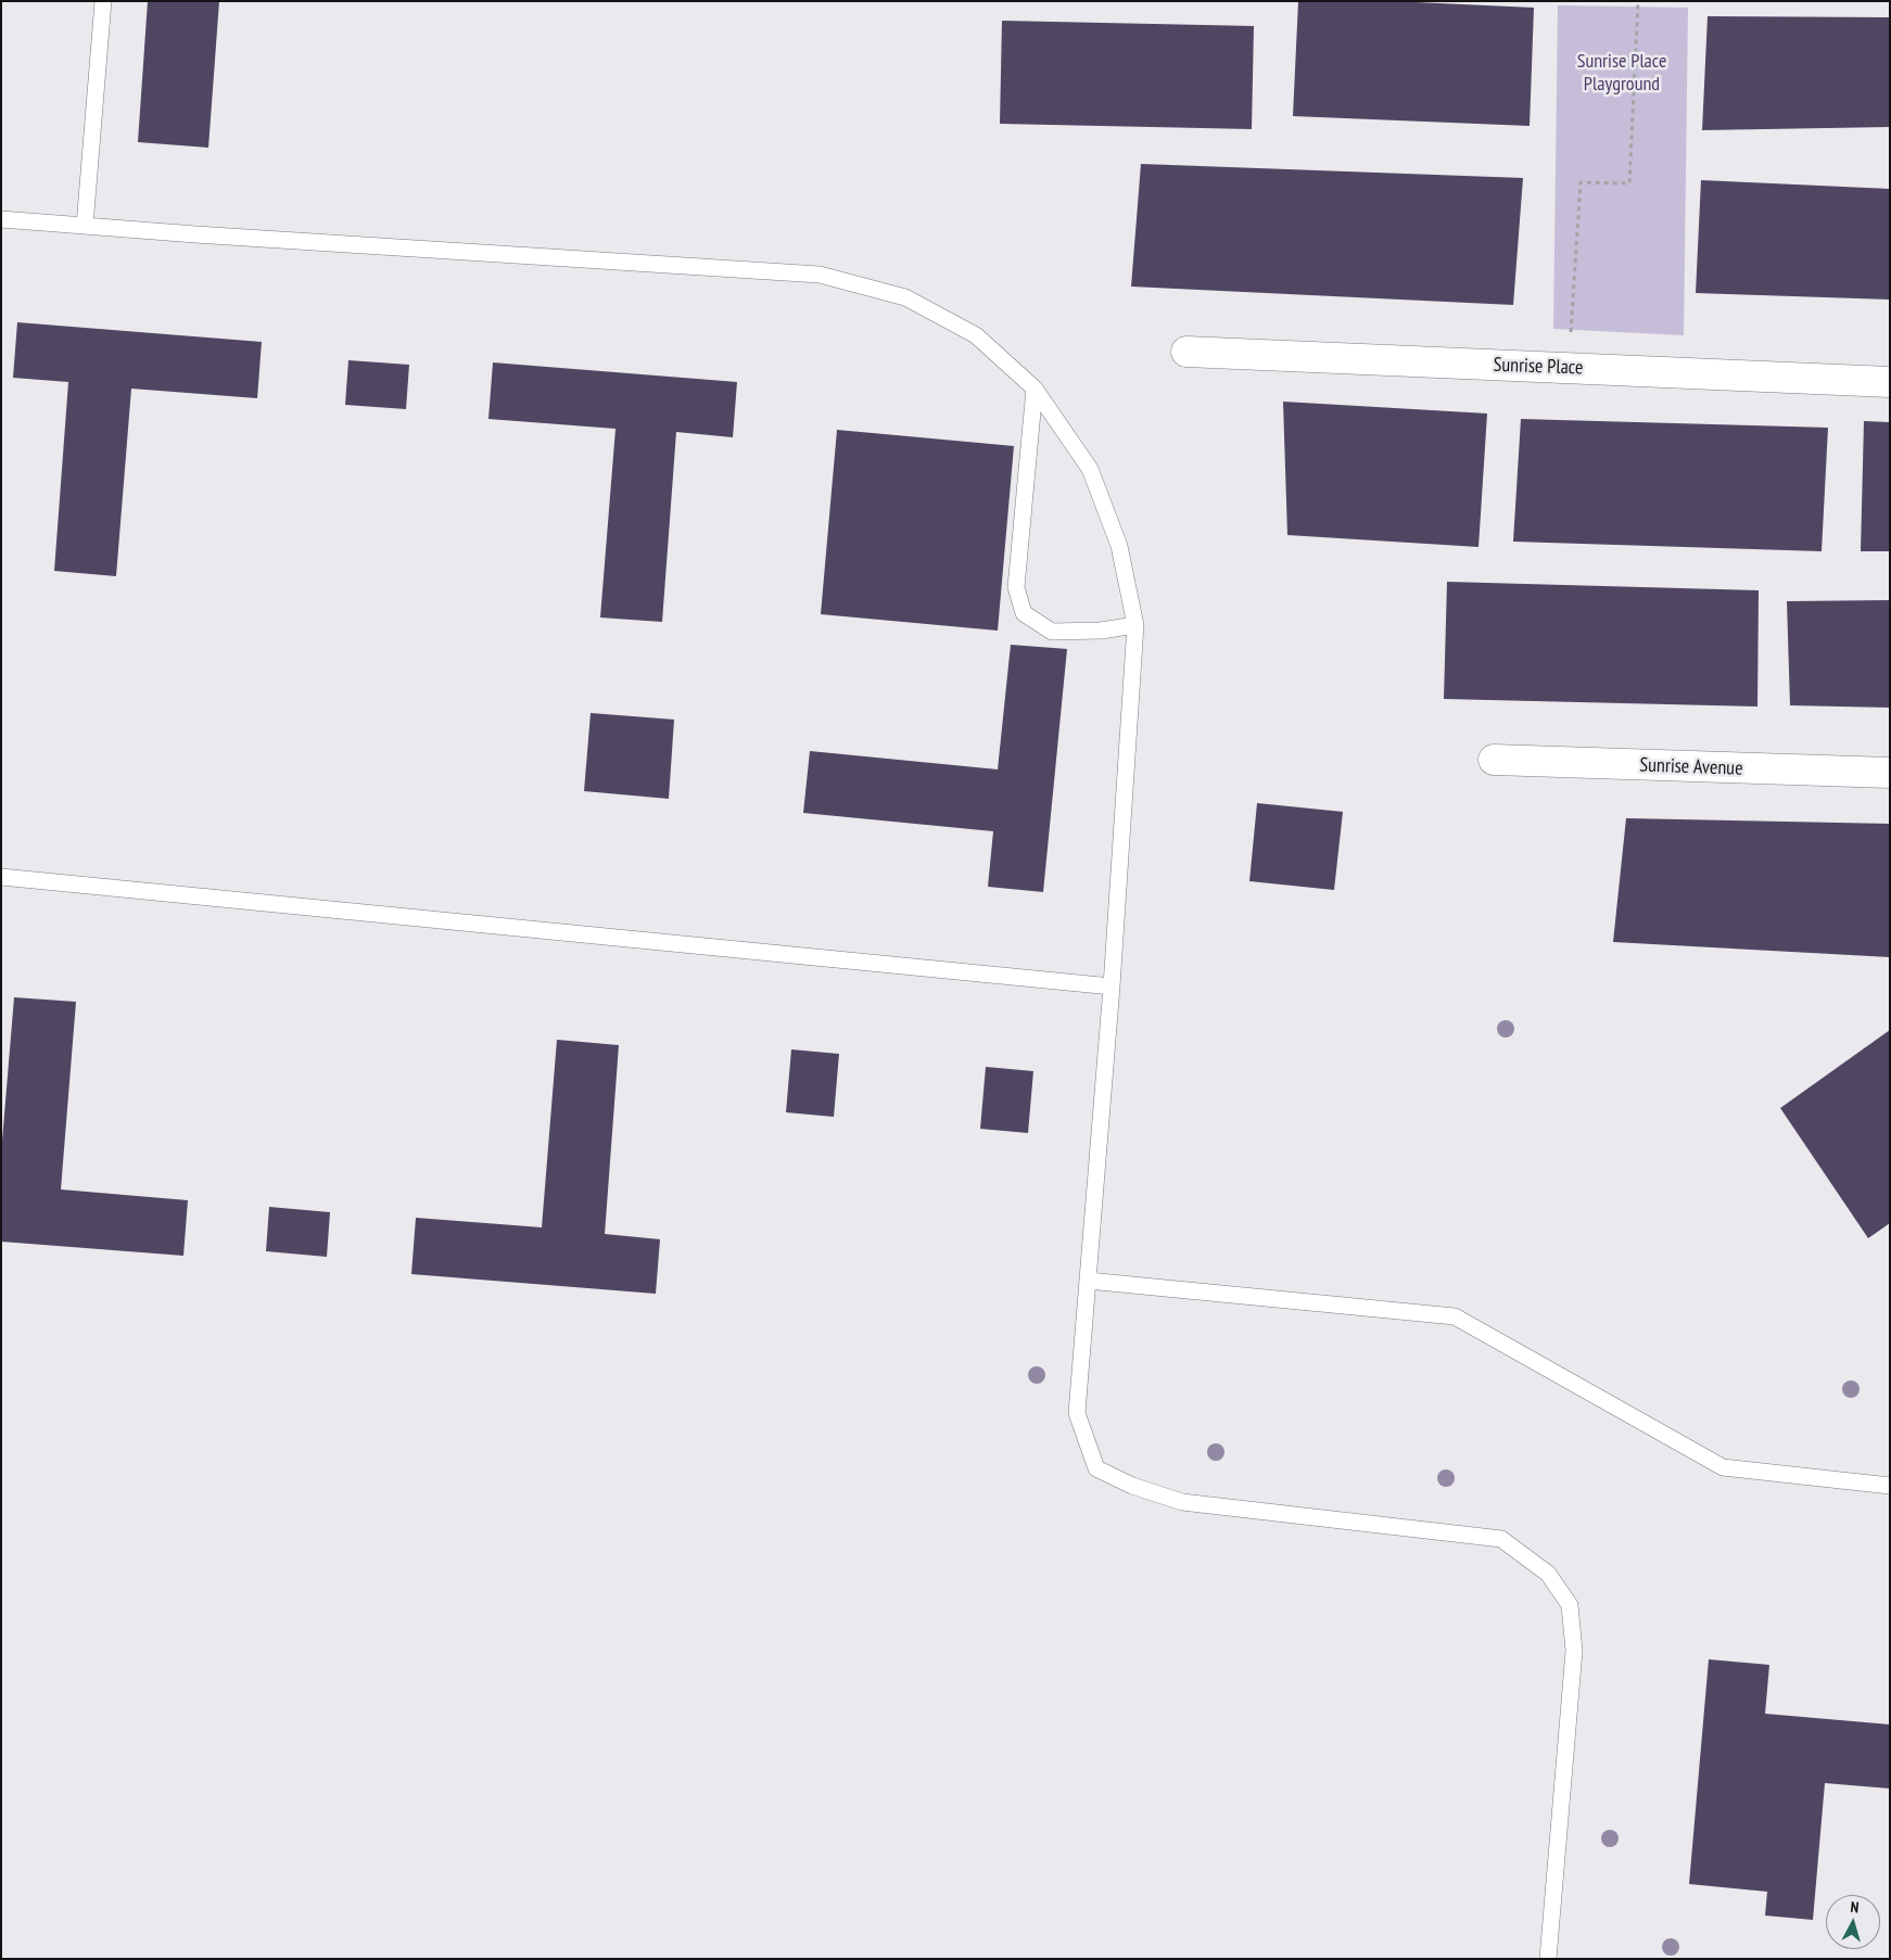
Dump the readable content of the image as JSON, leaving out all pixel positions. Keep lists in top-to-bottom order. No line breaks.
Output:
{"streets":{"street":["Sunrise Place","Sunrise Avenue"]},"parks":["Sunrise Place Playground"],"north":"top"}
